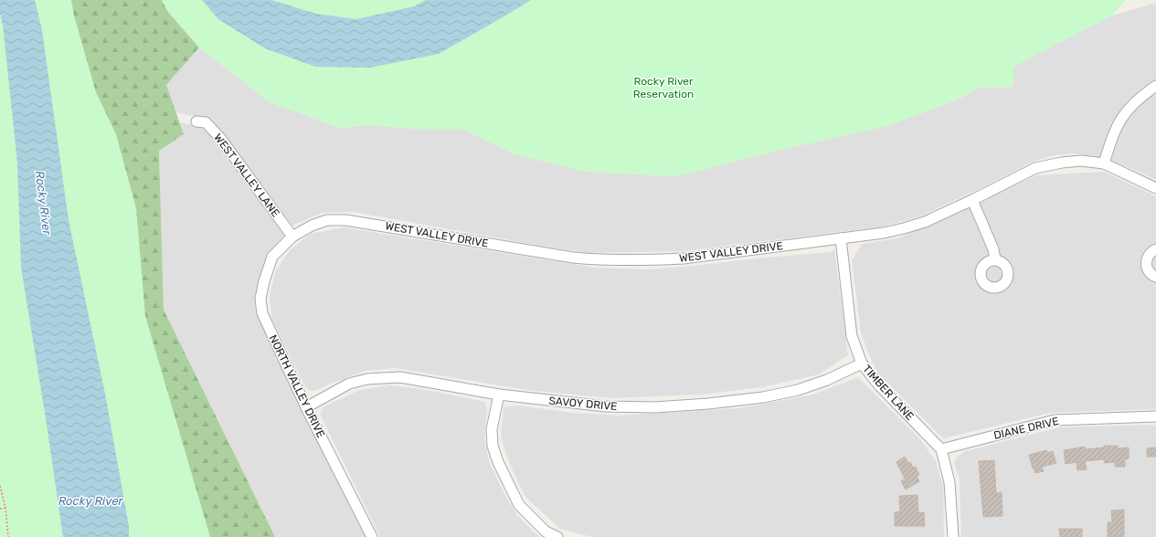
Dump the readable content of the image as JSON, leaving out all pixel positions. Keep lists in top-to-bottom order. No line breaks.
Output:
{"streets":{"street":["WEST VALLEY LANE","WEST VALLEY DRIVE","NORTH VALLEY DRIVE","TIMBER LANE","SAVOY DRIVE","DIANE DRIVE"]},"crossings":[["WEST VALLEY LANE","WEST VALLEY DRIVE"],["WEST VALLEY LANE","NORTH VALLEY DRIVE"],["WEST VALLEY DRIVE","NORTH VALLEY DRIVE"],["WEST VALLEY DRIVE","TIMBER LANE"],["NORTH VALLEY DRIVE","SAVOY DRIVE"],["TIMBER LANE","SAVOY DRIVE"],["TIMBER LANE","DIANE DRIVE"]],"water":["Rocky River"],"parks":["Rocky River Reservation"]}
